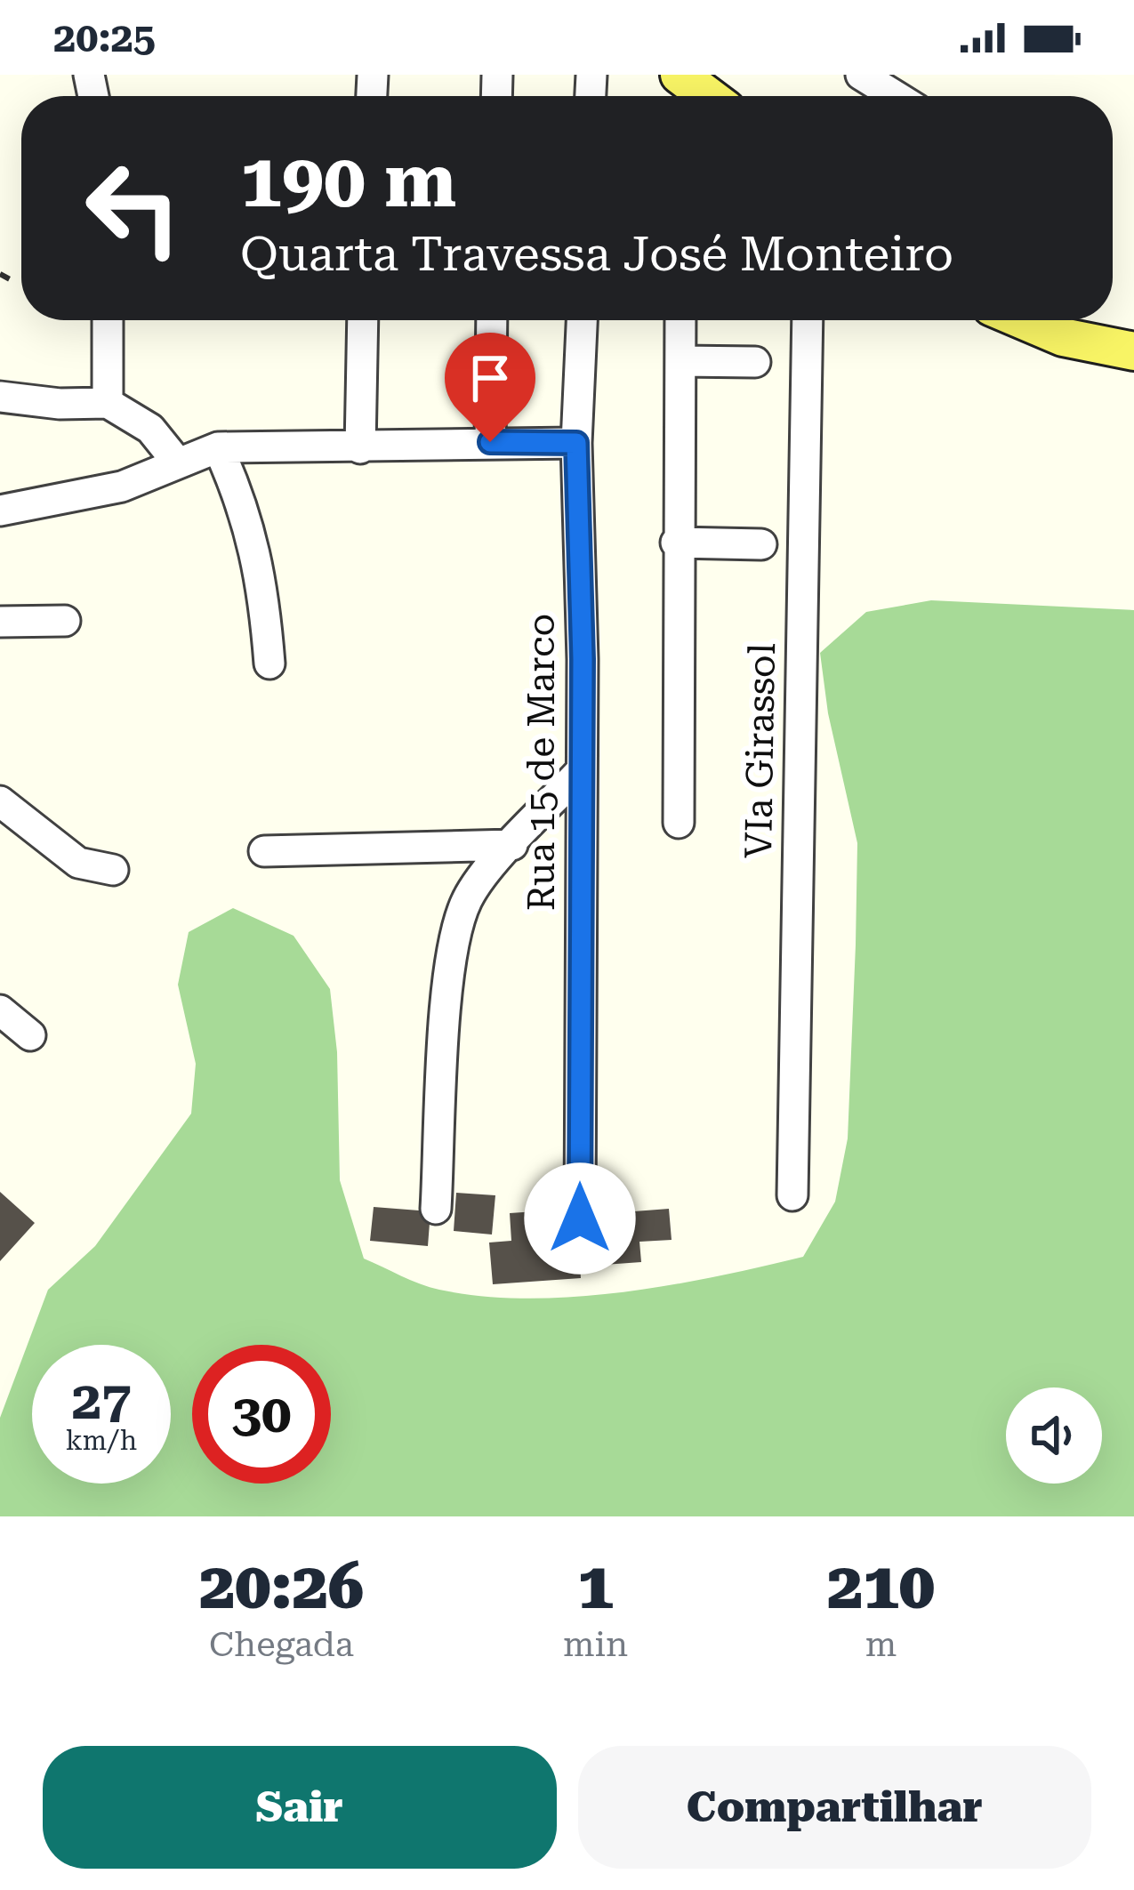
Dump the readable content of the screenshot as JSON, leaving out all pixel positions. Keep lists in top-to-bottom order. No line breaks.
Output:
{"streets":{"street":["VIa Girassol","Rua 15 de Marco"]},"page":{"status":"20:25","turn":["190 m","Quarta Travessa José Monteiro"],"speed":"27 km/h","limit":"30","eta":["20:26","Chegada","1","min","210","m"],"buttons":["Sair","Compartilhar"]}}
